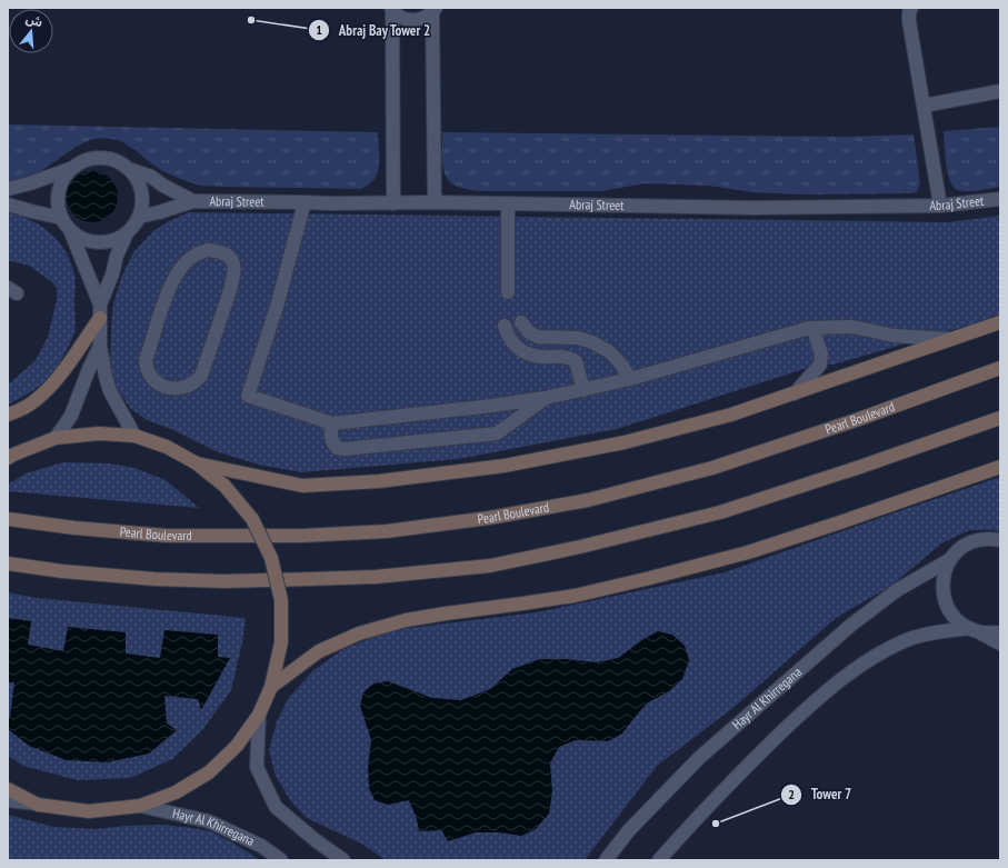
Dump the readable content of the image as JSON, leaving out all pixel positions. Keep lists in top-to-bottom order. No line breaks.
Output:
{"streets":{"main road":["Pearl Boulevard"],"street":["Abraj Street","Hayr Al Khirregana"]},"places":["Abraj Bay Tower 2","Tower 7"],"north":"top"}
